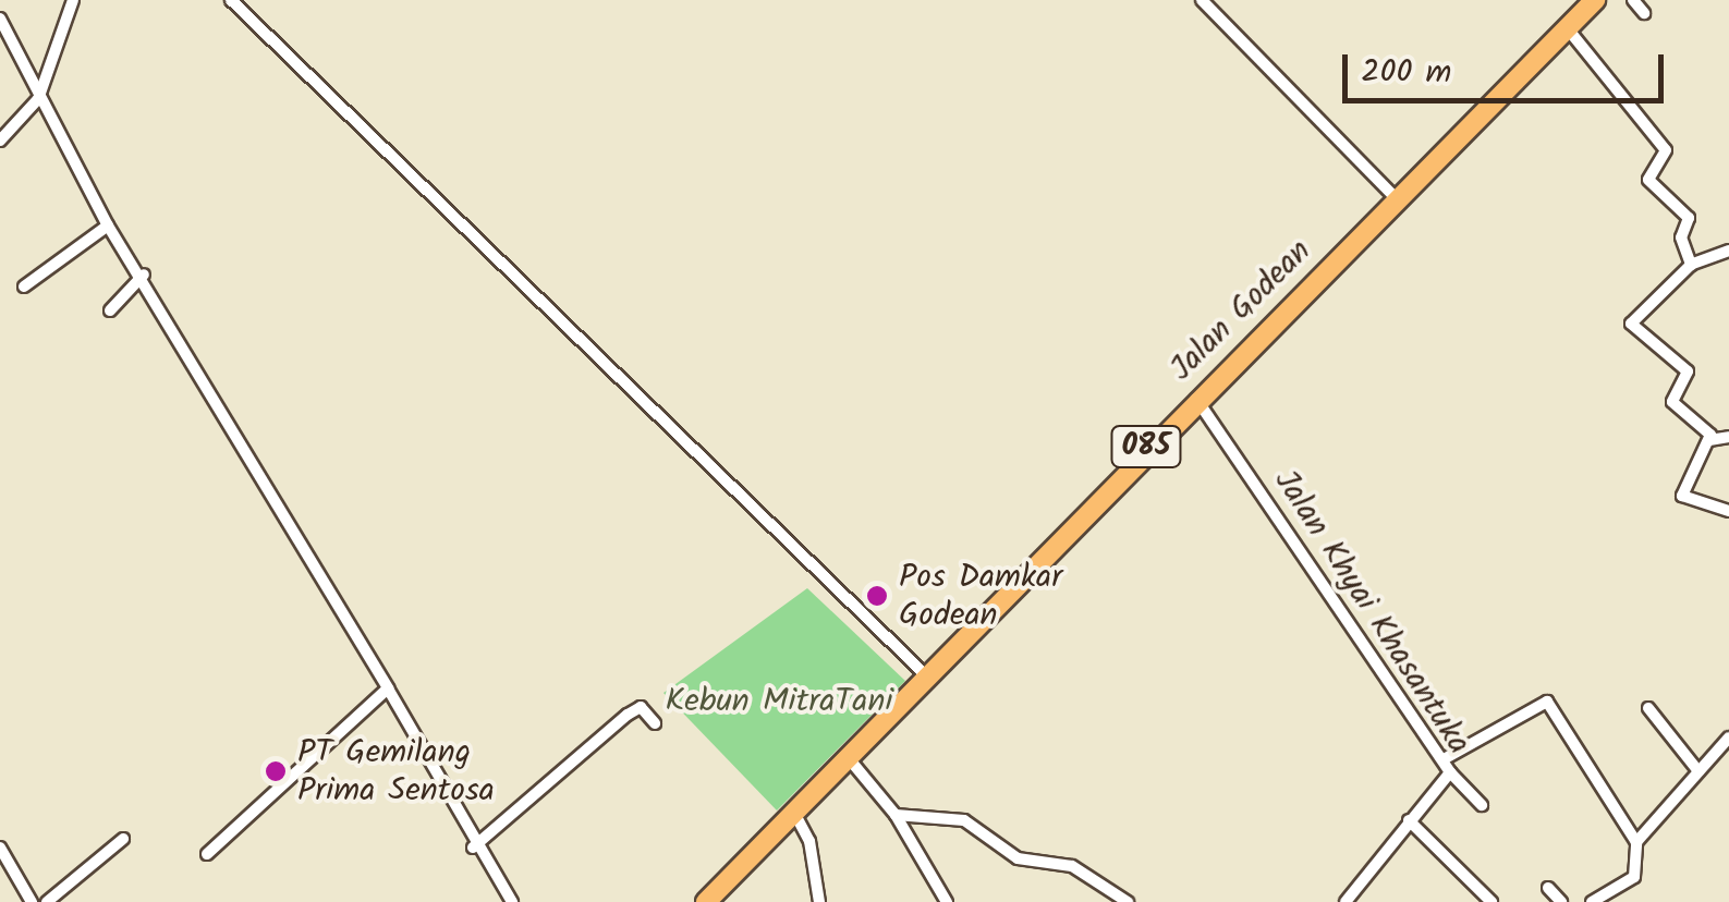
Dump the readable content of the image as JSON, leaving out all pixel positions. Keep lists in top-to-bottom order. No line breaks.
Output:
{"streets":{"main road":["Jalan Godean","085"],"street":["Jalan Khyai Khasantuka"]},"crossings":[["Jalan Godean","Jalan Khyai Khasantuka"]],"parks":["Kebun MitraTani"],"places":["Pos Damkar Godean","PT Gemilang Prima Sentosa"],"scale_bar":"200 m"}
